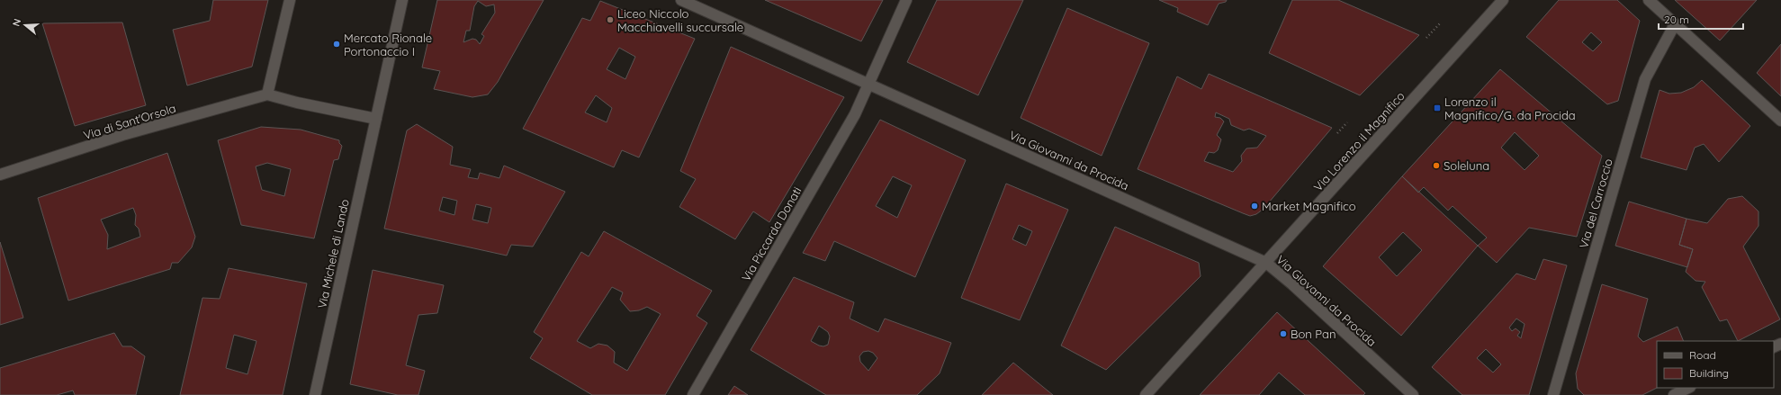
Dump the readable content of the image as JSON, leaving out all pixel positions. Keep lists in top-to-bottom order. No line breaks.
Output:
{"streets":{"street":["Via di Sant'Orsola","Via Lorenzo il Magnifico","Via Giovanni da Procida","Via del Carroccio","Via Piccarda Donati","Via Michele di Lando"]},"crossings":[["Via Lorenzo il Magnifico","Via Giovanni da Procida"],["Via Giovanni da Procida","Via Piccarda Donati"]],"places":{"other":["Liceo Niccolo Macchiavelli succursale","Mercato Rionale Portonaccio I","Soleluna","Market Magnifico","Bon Pan"],"transit":["Lorenzo il Magnifico/G. da Procida"]},"legend":["Road","Building"],"scale_bar":"20 m","north":"left"}
